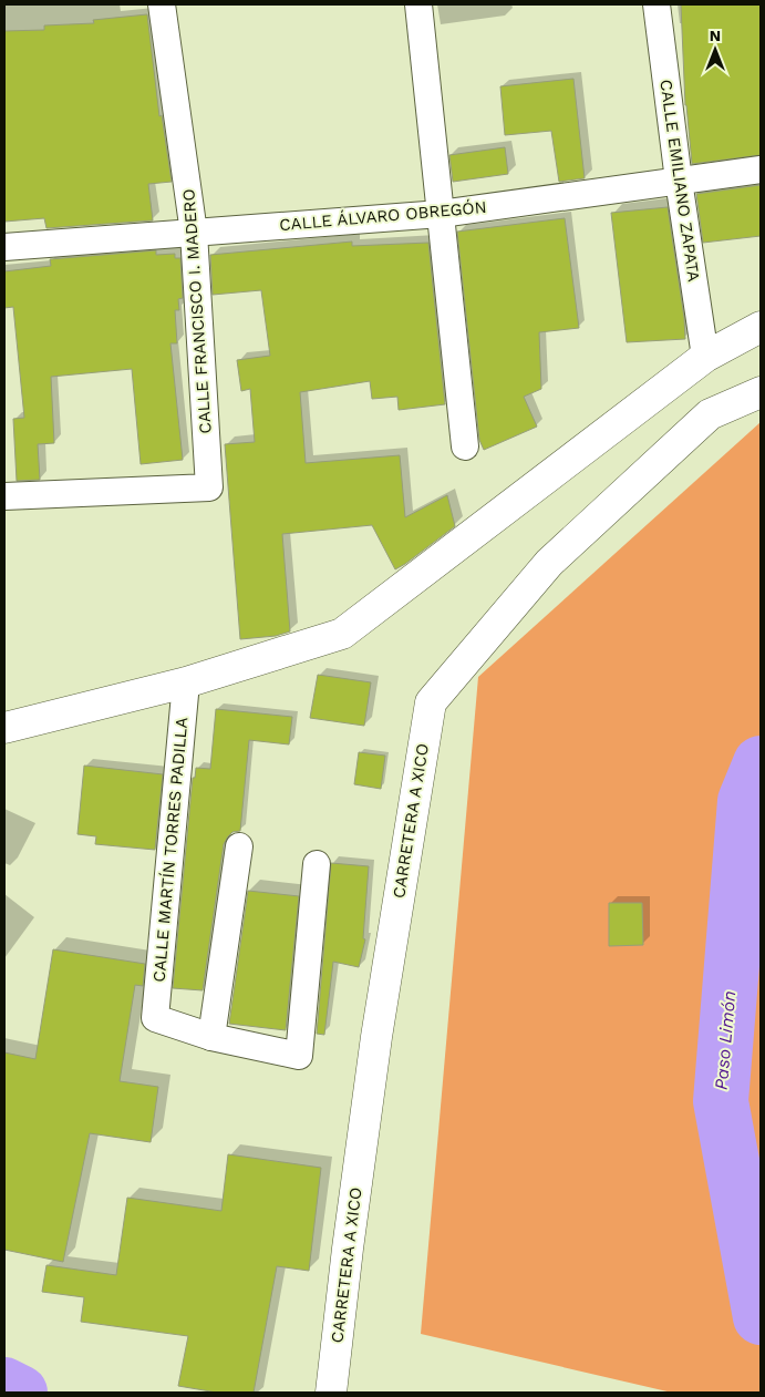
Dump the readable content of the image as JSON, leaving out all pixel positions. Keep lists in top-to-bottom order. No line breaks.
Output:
{"streets":{"main road":["CARRETERA A XICO"],"street":["CALLE EMILIANO ZAPATA","CALLE ÁLVARO OBREGÓN","CALLE FRANCISCO I. MADERO","CALLE MARTÍN TORRES PADILLA"]},"crossings":[["CALLE EMILIANO ZAPATA","CALLE ÁLVARO OBREGÓN"],["CALLE ÁLVARO OBREGÓN","CALLE FRANCISCO I. MADERO"]],"water":["Paso Limón"],"north":"top"}
